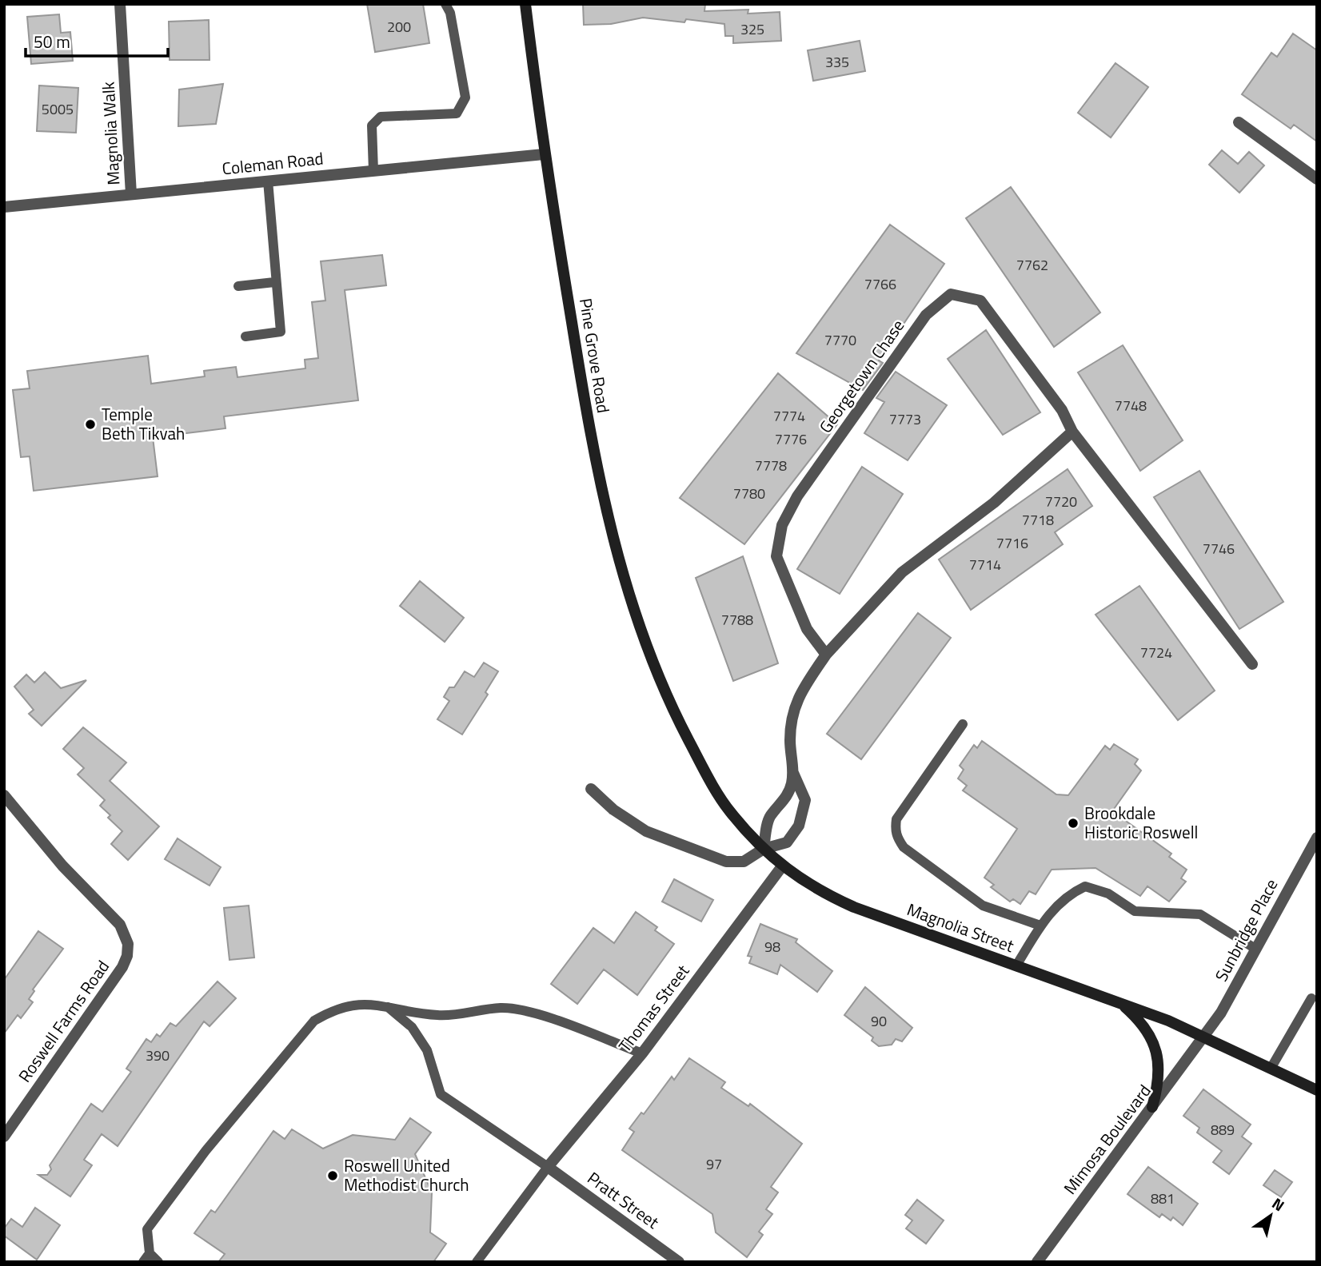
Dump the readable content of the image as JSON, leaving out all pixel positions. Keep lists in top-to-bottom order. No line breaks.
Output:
{"streets":{"main road":["Pine Grove Road","Magnolia Street"],"street":["Magnolia Walk","Coleman Road","Georgetown Chase","Sunbridge Place","Thomas Street","Roswell Farms Road","Mimosa Boulevard","Pratt Street"]},"crossings":[["Magnolia Walk","Coleman Road"],["Coleman Road","Pine Grove Road"],["Pine Grove Road","Magnolia Street"],["Magnolia Street","Sunbridge Place"],["Magnolia Street","Thomas Street"],["Magnolia Street","Mimosa Boulevard"],["Sunbridge Place","Mimosa Boulevard"],["Thomas Street","Pratt Street"]],"places":["Temple Beth Tikvah","Brookdale Historic Roswell","Roswell United Methodist Church"],"house_numbers":["200","325","335","5005","7762","7766","7770","7748","7774","7773","7776","7778","7780","7720","7718","7716","7746","7714","7788","7724","98","90","390","889","97","881"],"scale_bar":"50 m","north":"top right"}
